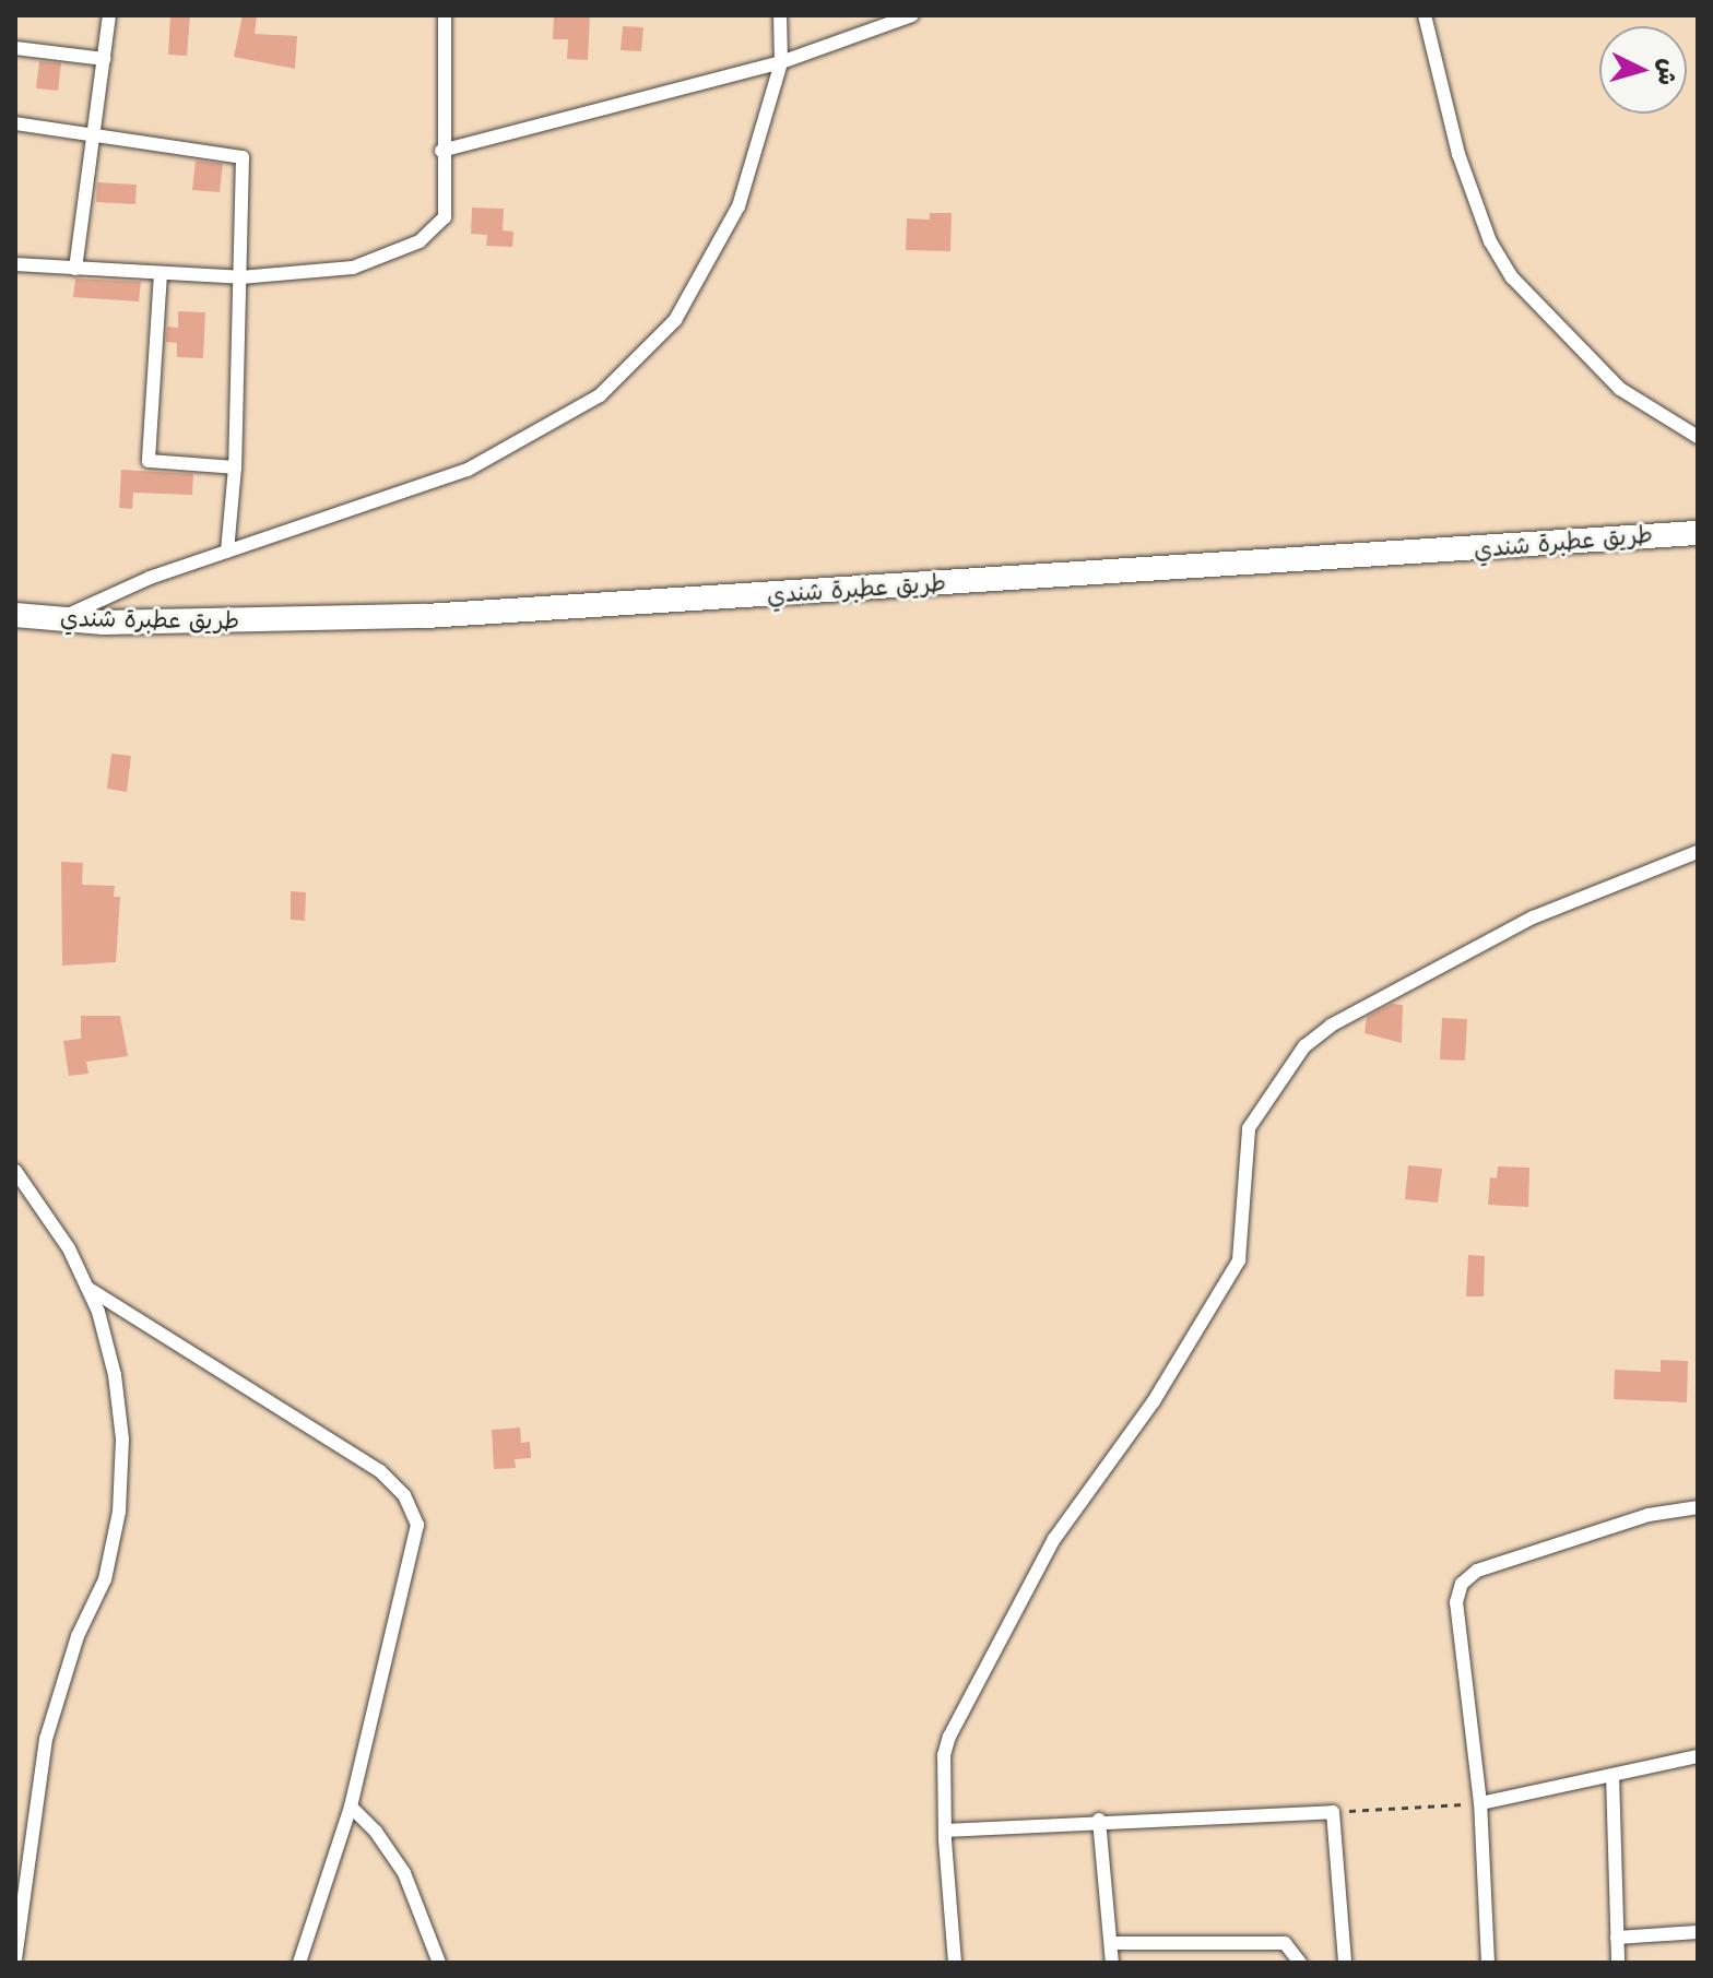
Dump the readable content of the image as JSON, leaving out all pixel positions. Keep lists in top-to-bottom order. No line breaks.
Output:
{"streets":{"highway":["طريق عطبرة شندي"]},"north":"right"}
